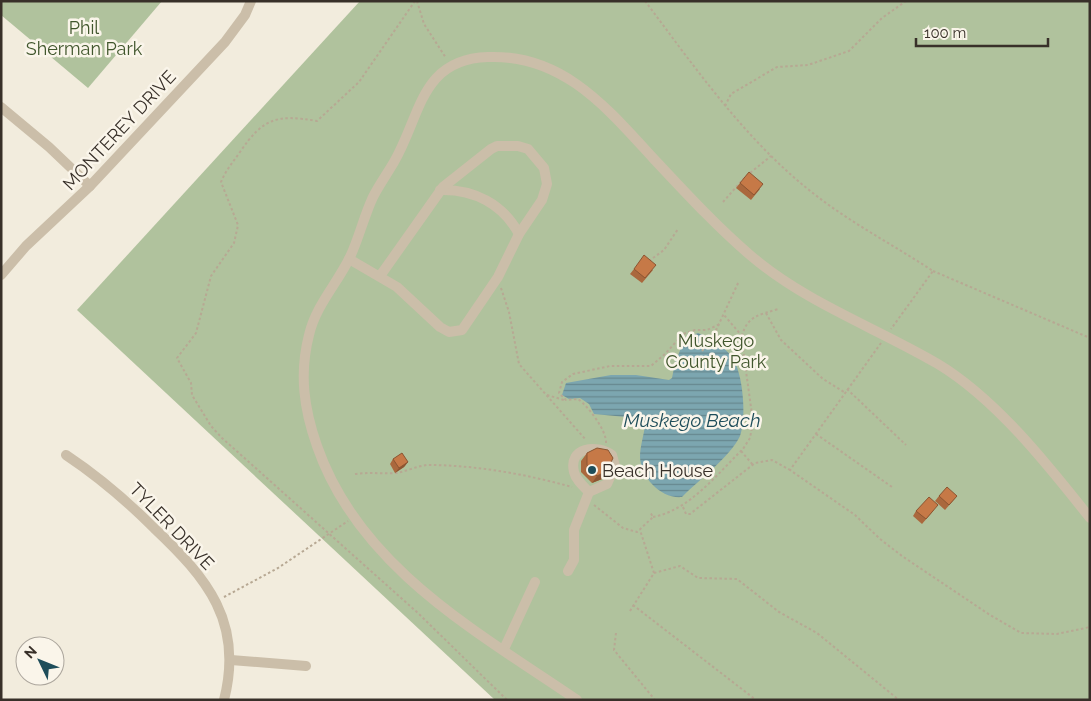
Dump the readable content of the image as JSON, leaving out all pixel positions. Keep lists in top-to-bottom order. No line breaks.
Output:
{"streets":{"street":["MONTEREY DRIVE","TYLER DRIVE"]},"water":["Muskego Beach"],"parks":["Phil Sherman Park","Muskego County Park"],"places":["Beach House"],"scale_bar":"100 m","north":"top left"}
